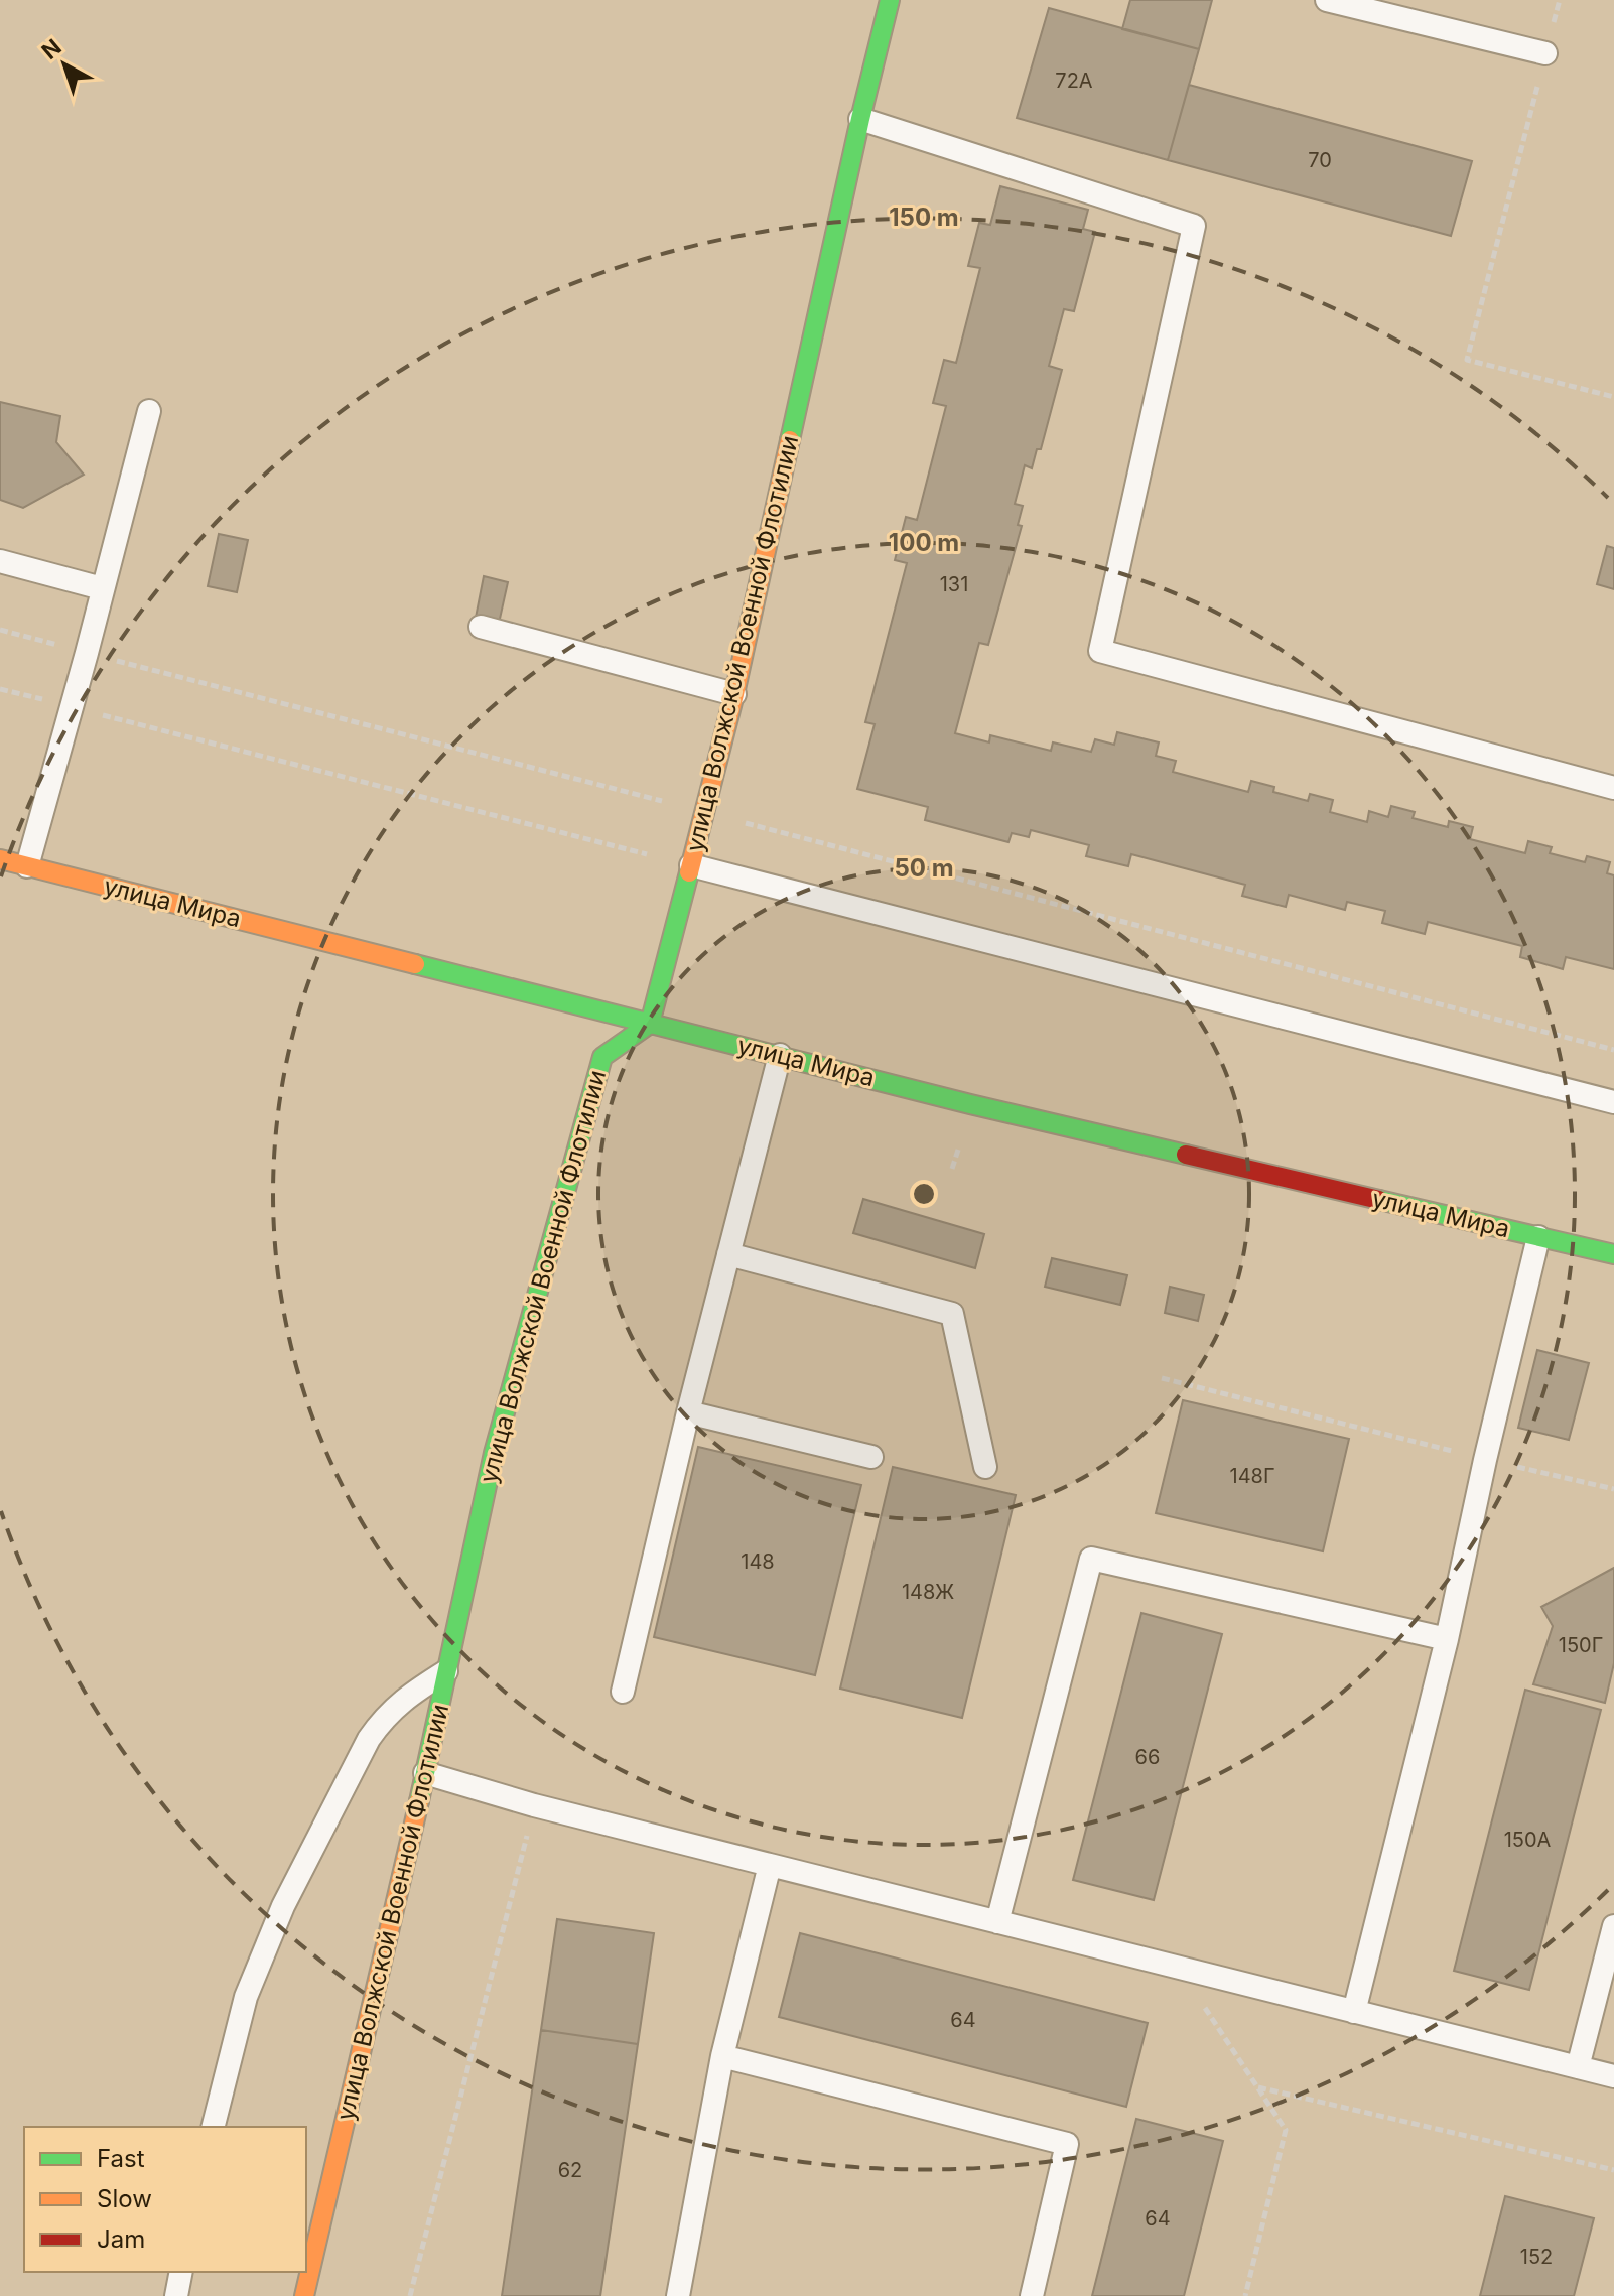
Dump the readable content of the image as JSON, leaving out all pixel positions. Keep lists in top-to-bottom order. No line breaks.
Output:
{"streets":{"street":["улица Волжской Военной Флотилии","улица Мира"]},"crossings":[["улица Волжской Военной Флотилии","улица Мира"]],"house_numbers":["72А","70","131","148Г","148","148Ж","150Г","66","150А","64","62","64","152"],"legend":["Fast","Slow","Jam"],"north":"top left","rings":["150 m","100 m","50 m"]}
